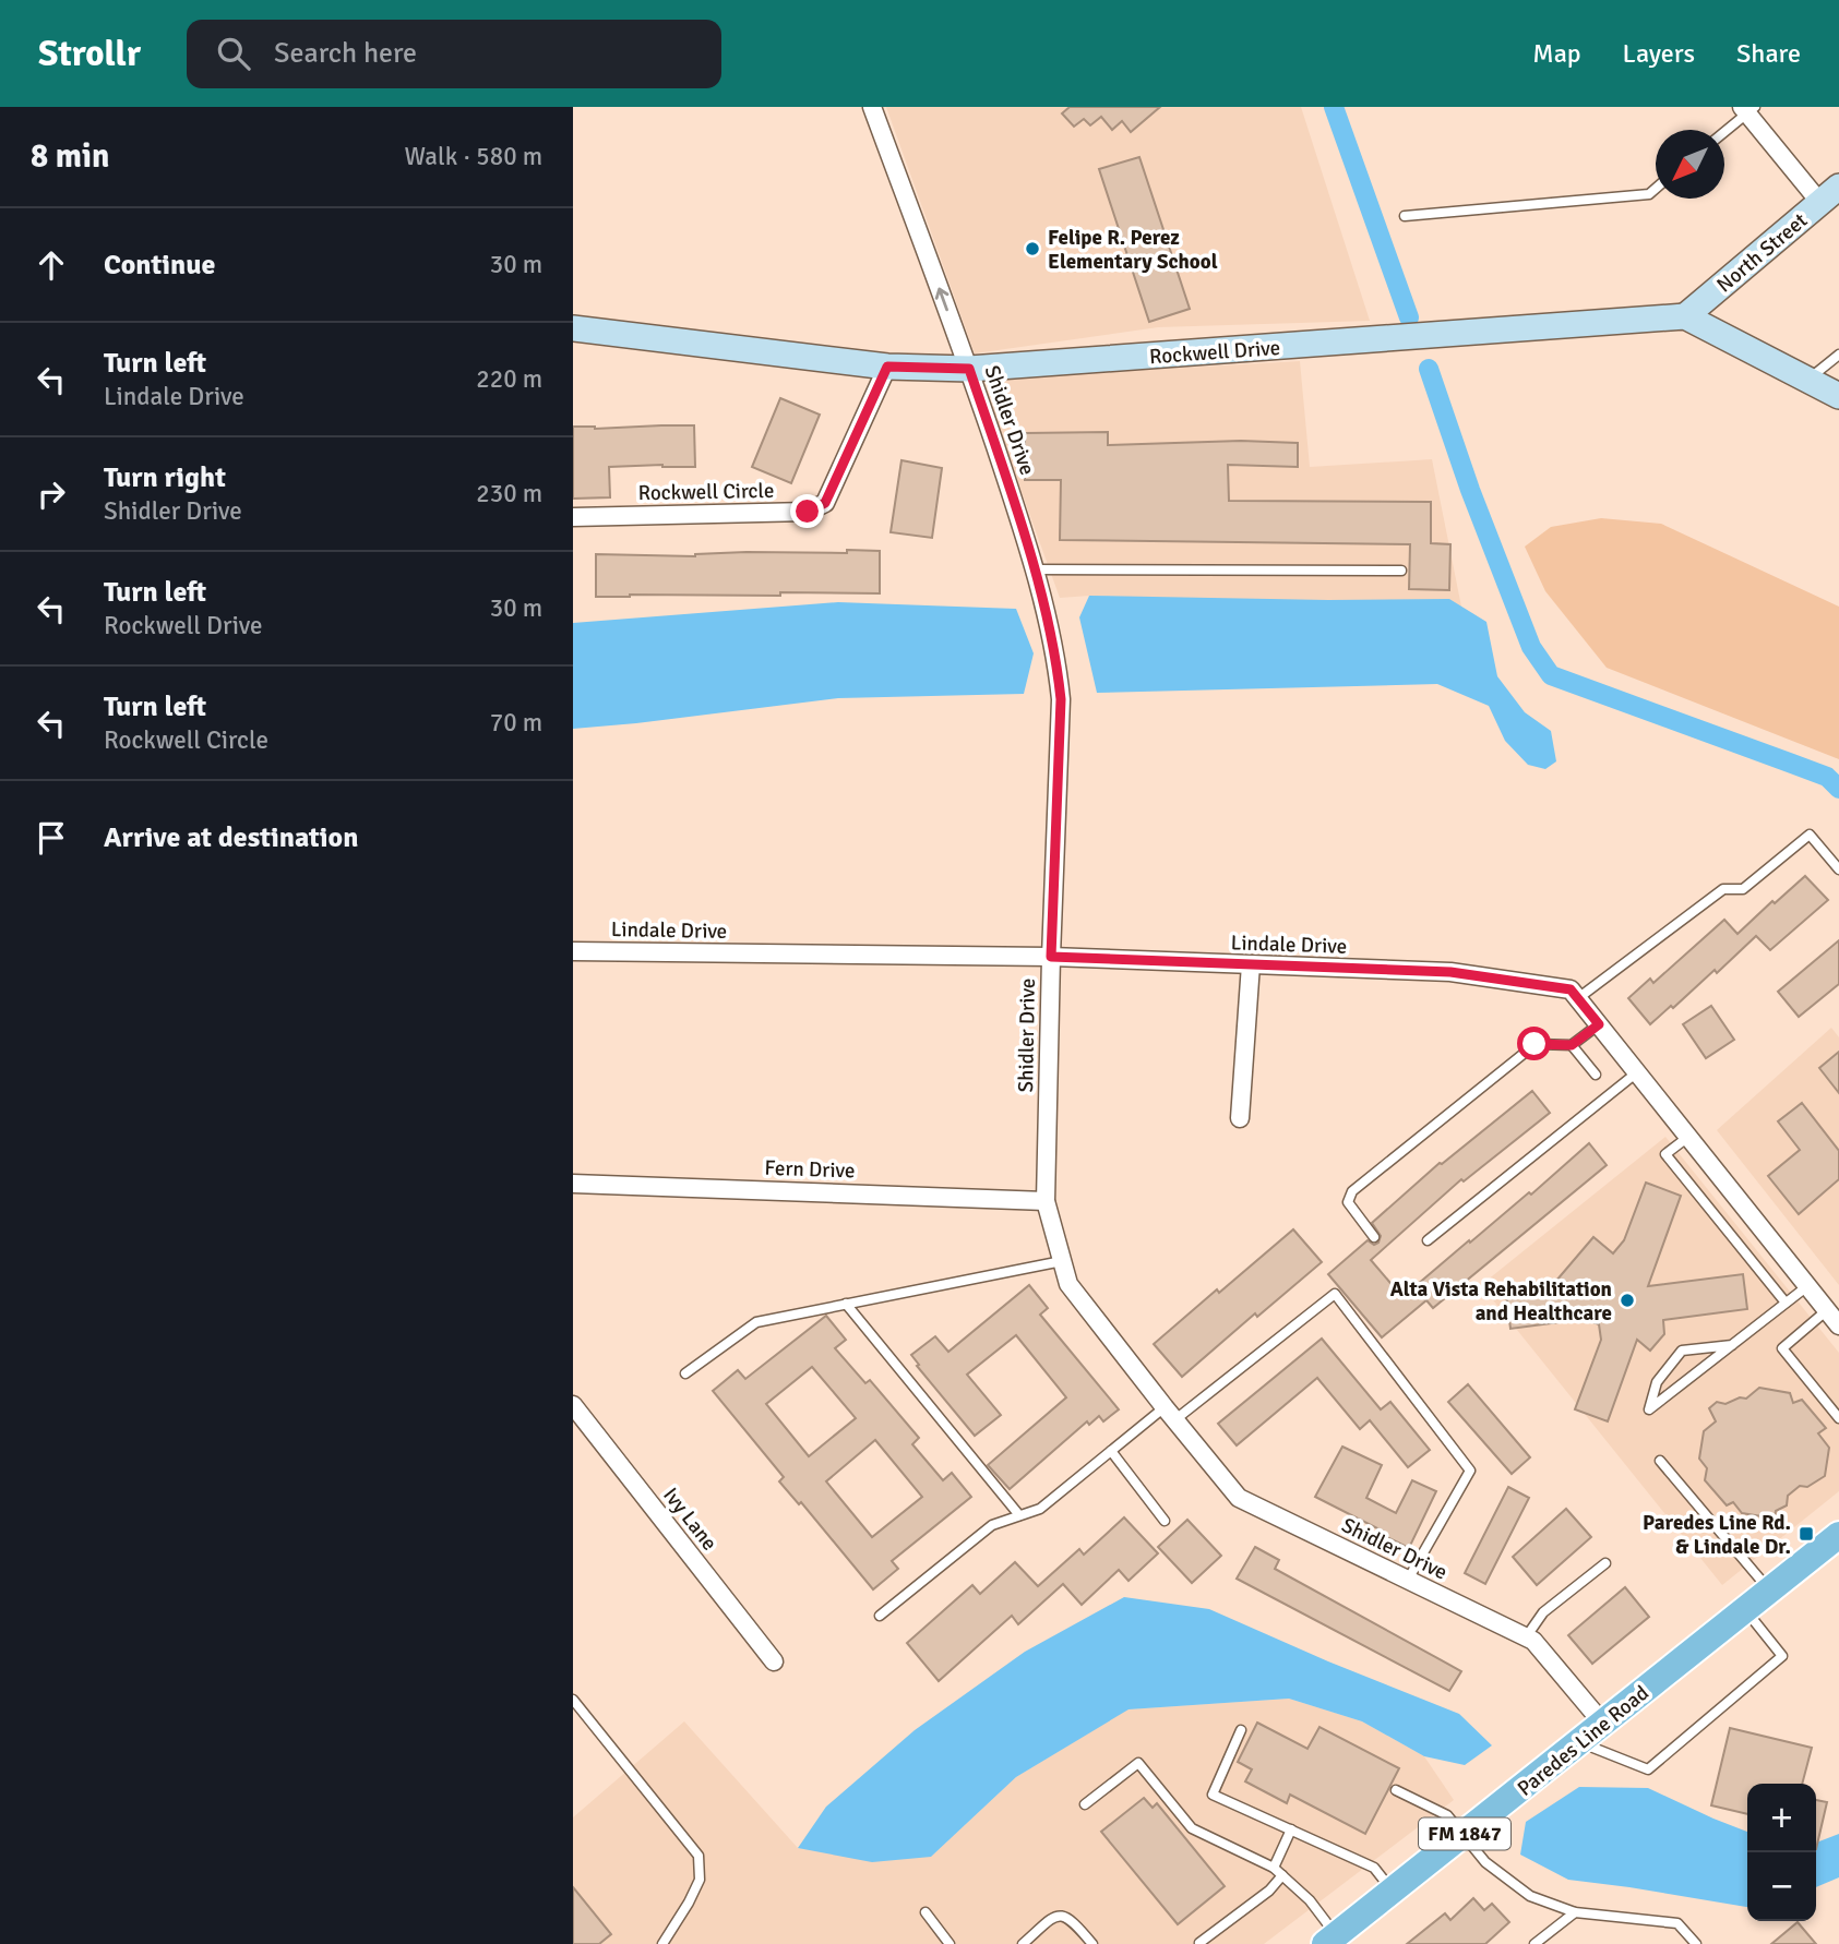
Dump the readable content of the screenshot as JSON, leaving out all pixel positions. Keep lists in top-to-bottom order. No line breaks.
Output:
{"streets":{"main road":["Paredes Line Road","FM 1847"],"street":["North Street","Rockwell Drive","Shidler Drive","Rockwell Circle","Lindale Drive","Fern Drive","Ivy Lane"]},"crossings":[["North Street","Rockwell Drive"],["Rockwell Drive","Shidler Drive"],["Rockwell Drive","Rockwell Circle"],["Shidler Drive","Lindale Drive"],["Shidler Drive","Fern Drive"],["Shidler Drive","Paredes Line Road"]],"places":{"other":["Felipe R. Perez Elementary School","Alta Vista Rehabilitation and Healthcare"],"transit":["Paredes Line Rd. & Lindale Dr."]},"north":"bottom left","page":{"header":"Strollr","search":"Search here","nav":["Map","Layers","Share"],"heading":["8 min","Walk · 580 m"],"list":[["Continue","30 m"],["Turn left","Lindale Drive","220 m"],["Turn right","Shidler Drive","230 m"],["Turn left","Rockwell Drive","30 m"],["Turn left","Rockwell Circle","70 m"],"Arrive at destination"],"map_buttons":["+","−"]}}
